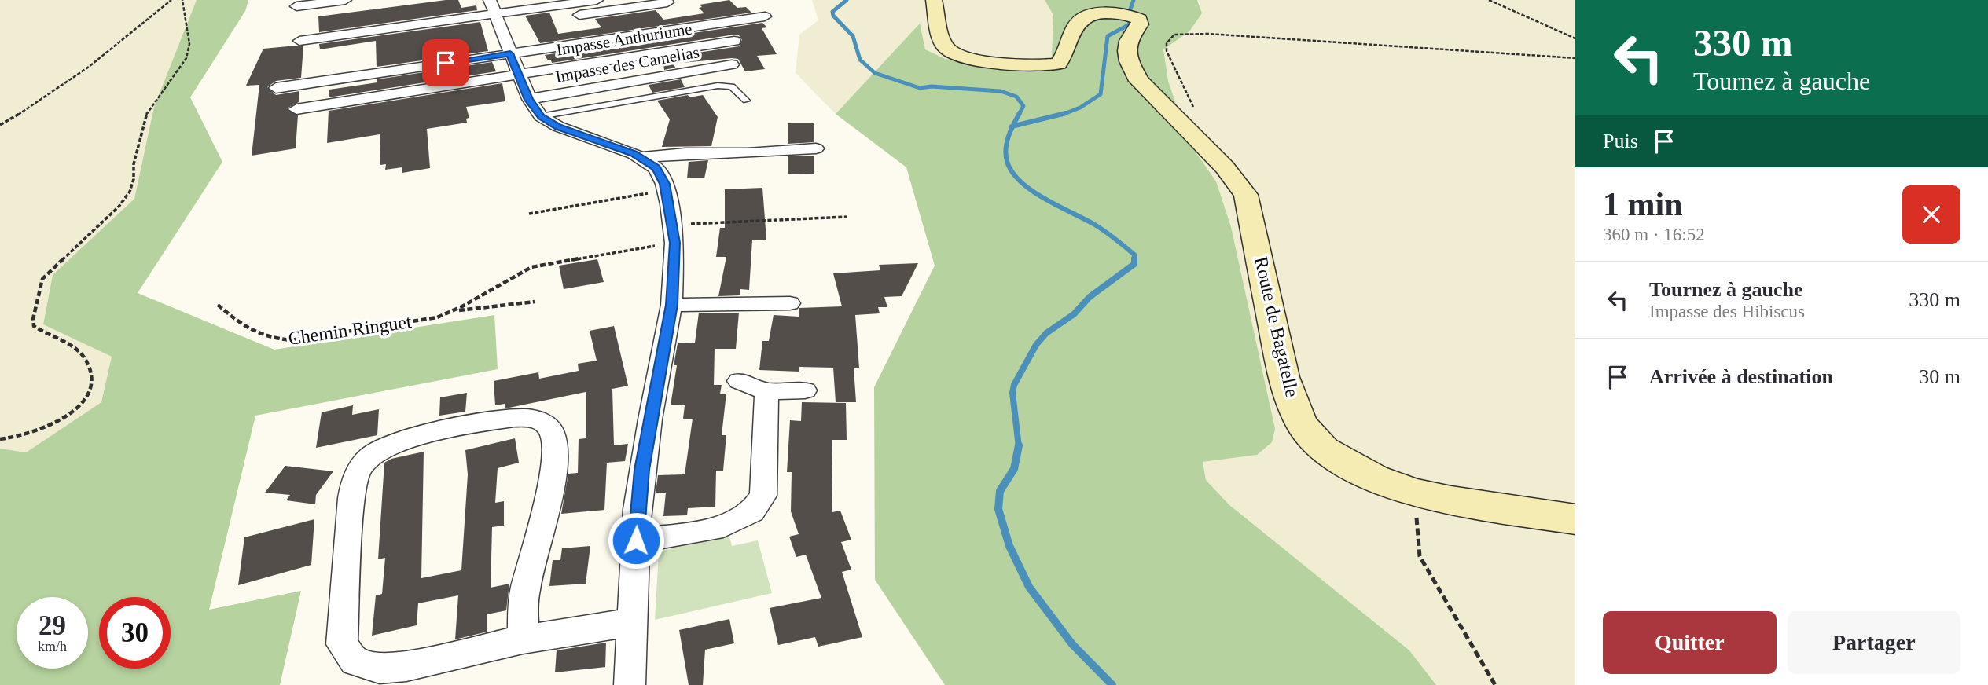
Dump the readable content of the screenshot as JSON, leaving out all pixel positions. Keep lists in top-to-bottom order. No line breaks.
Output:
{"streets":{"main road":["Route de Bagatelle"],"street":["Impasse Anthuriume","Impasse des Camelias"],"path":["Chemin Ringuet"]},"page":{"turn":["330 m","Tournez à gauche"],"then":"Puis","heading":["1 min","360 m · 16:52"],"list":[{"name":"Tournez à gauche","note":"Impasse des Hibiscus","value":"330 m"},{"name":"Arrivée à destination","value":"30 m"}],"speed":"29 km/h","limit":"30","buttons":["Quitter","Partager"]}}
